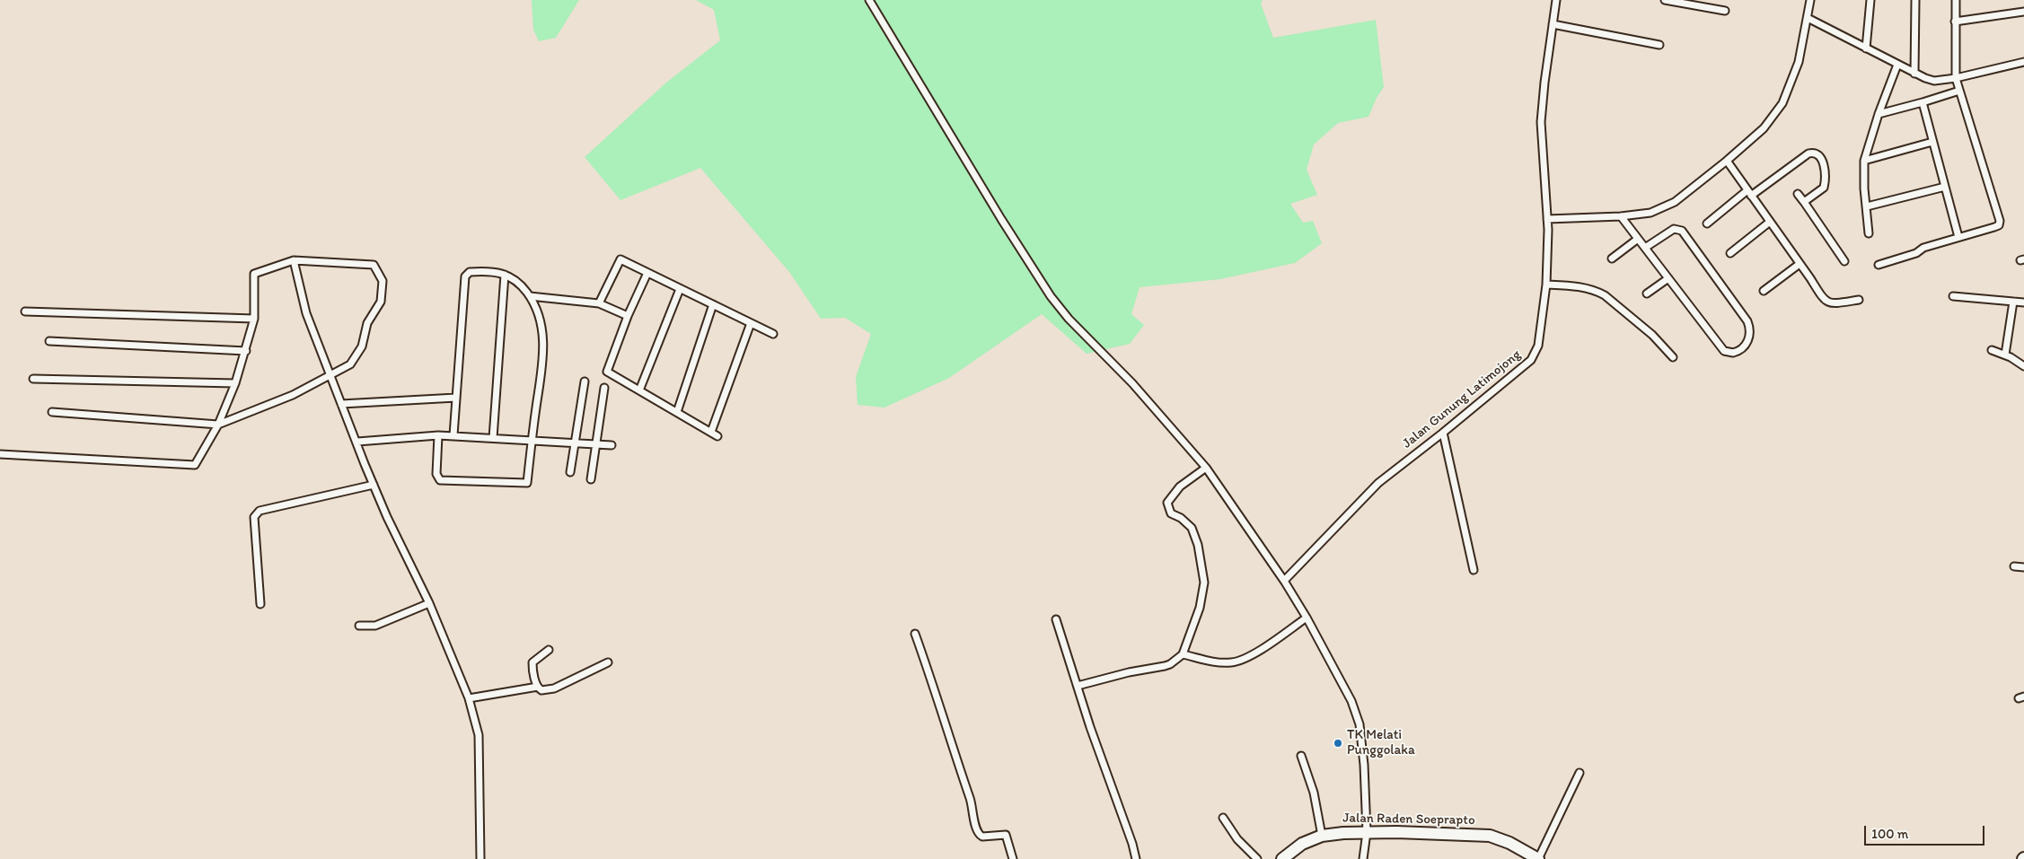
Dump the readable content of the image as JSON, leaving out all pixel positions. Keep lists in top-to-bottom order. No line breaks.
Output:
{"streets":{"highway":["Jalan Raden Soeprapto"],"street":["Jalan Gunung Latimojong"]},"places":["TK Melati Punggolaka"],"scale_bar":"100 m"}
